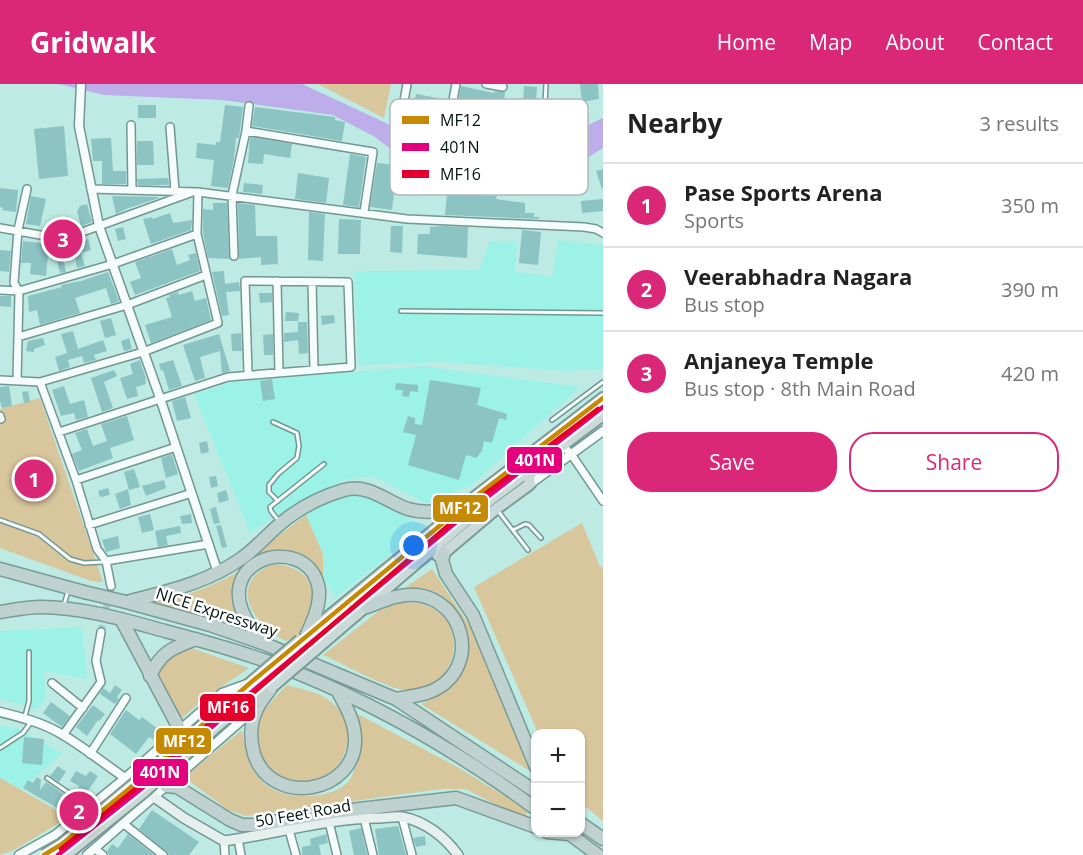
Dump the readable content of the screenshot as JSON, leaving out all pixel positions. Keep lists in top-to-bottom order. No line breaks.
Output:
{"streets":{"highway":["NICE Expressway"],"main road":["50 Feet Road"]},"lines":["transit line MF12","transit line 401N","transit line MF16"],"legend":["MF12","401N","MF16"],"page":{"header":"Gridwalk","nav":["Home","Map","About","Contact"],"heading":["Nearby","3 results"],"list":[{"mark":"1","name":"Pase Sports Arena","note":"Sports","value":"350 m"},{"mark":"2","name":"Veerabhadra Nagara","note":"Bus stop","value":"390 m"},{"mark":"3","name":"Anjaneya Temple","note":"Bus stop · 8th Main Road","value":"420 m"}],"pins":["3","1","2"],"buttons":["Save","Share"],"map_buttons":["+","−"]}}
